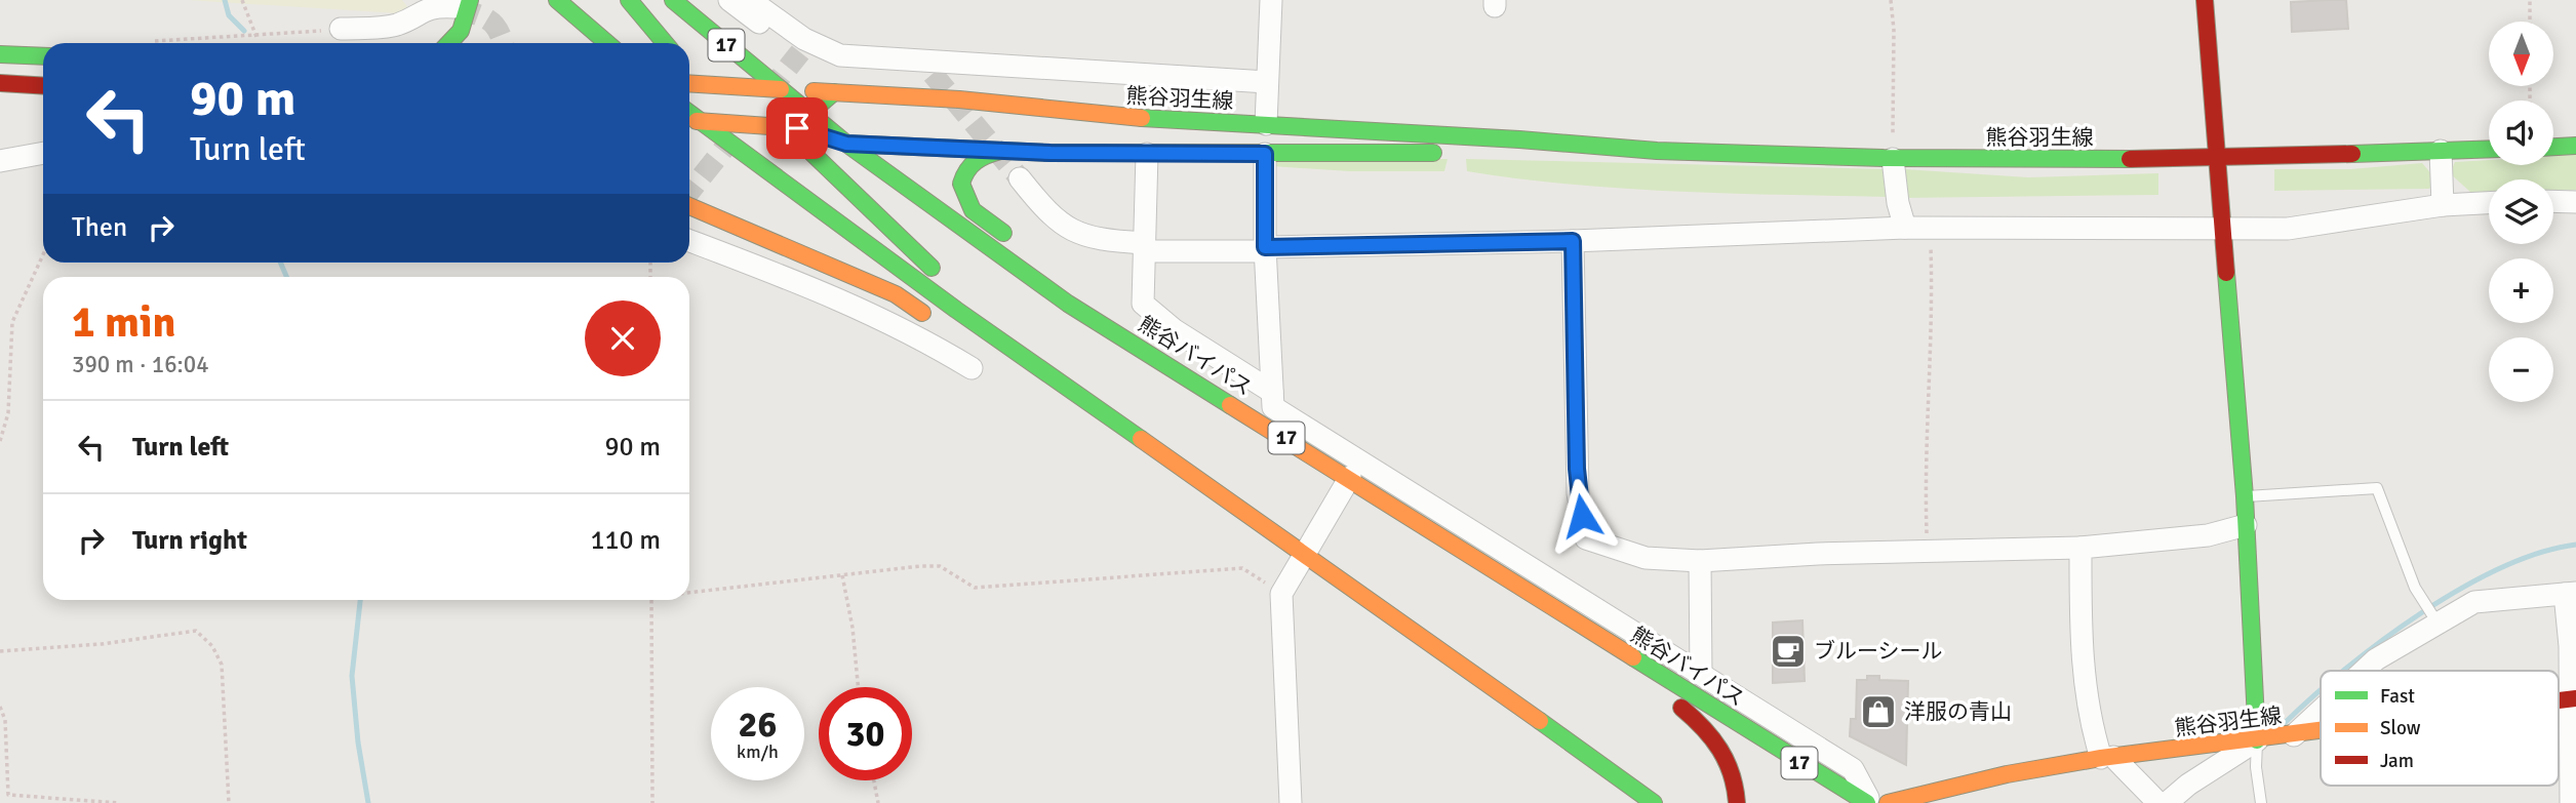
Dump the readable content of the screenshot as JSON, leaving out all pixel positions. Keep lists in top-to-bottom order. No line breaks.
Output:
{"streets":{"main road":["17","熊谷羽生線","熊谷バイパス"]},"crossings":[["熊谷羽生線","熊谷バイパス"]],"places":{"cafe":["ブルーシール"],"shop":["洋服の青山"]},"legend":["Fast","Slow","Jam"],"north":"bottom","page":{"map_buttons":["+","−"],"turn":["90 m","Turn left"],"then":"Then","heading":["1 min","390 m · 16:04"],"list":[{"name":"Turn left","value":"90 m"},{"name":"Turn right","value":"110 m"}],"speed":"26 km/h","limit":"30"}}
